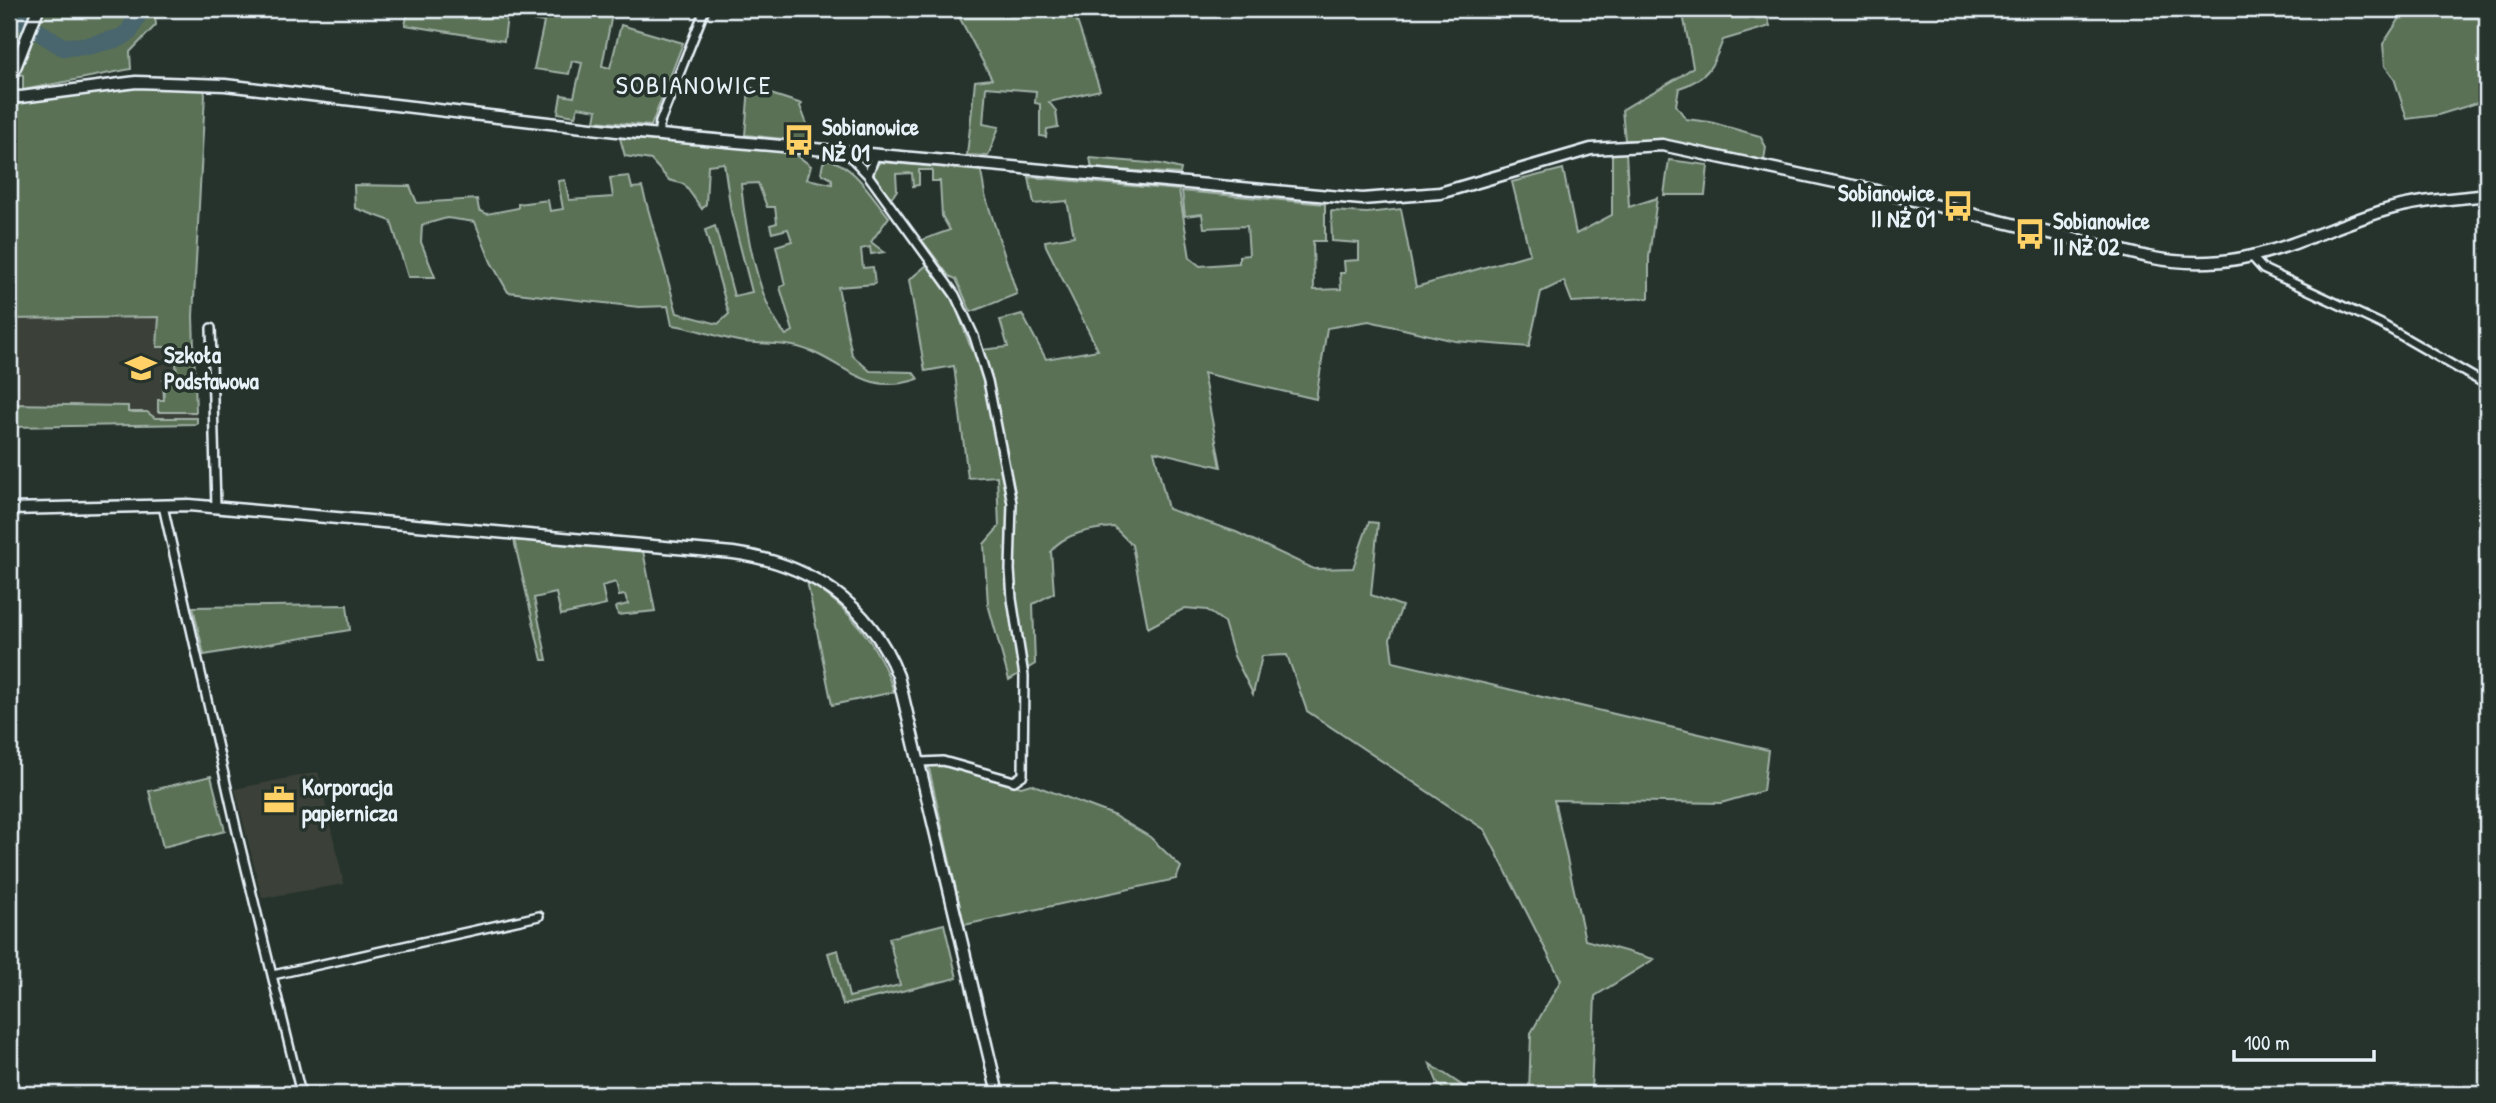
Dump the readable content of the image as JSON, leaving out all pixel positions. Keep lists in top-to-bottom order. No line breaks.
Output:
{"districts":["SOBIANOWICE"],"places":{"bus stop":["Sobianowice NŻ 01","Sobianowice II NŻ 01","Sobianowice II NŻ 02"],"school or university":["Szkoła Podstawowa"],"office":["Korporacja papiernicza"]},"scale_bar":"100 m"}
